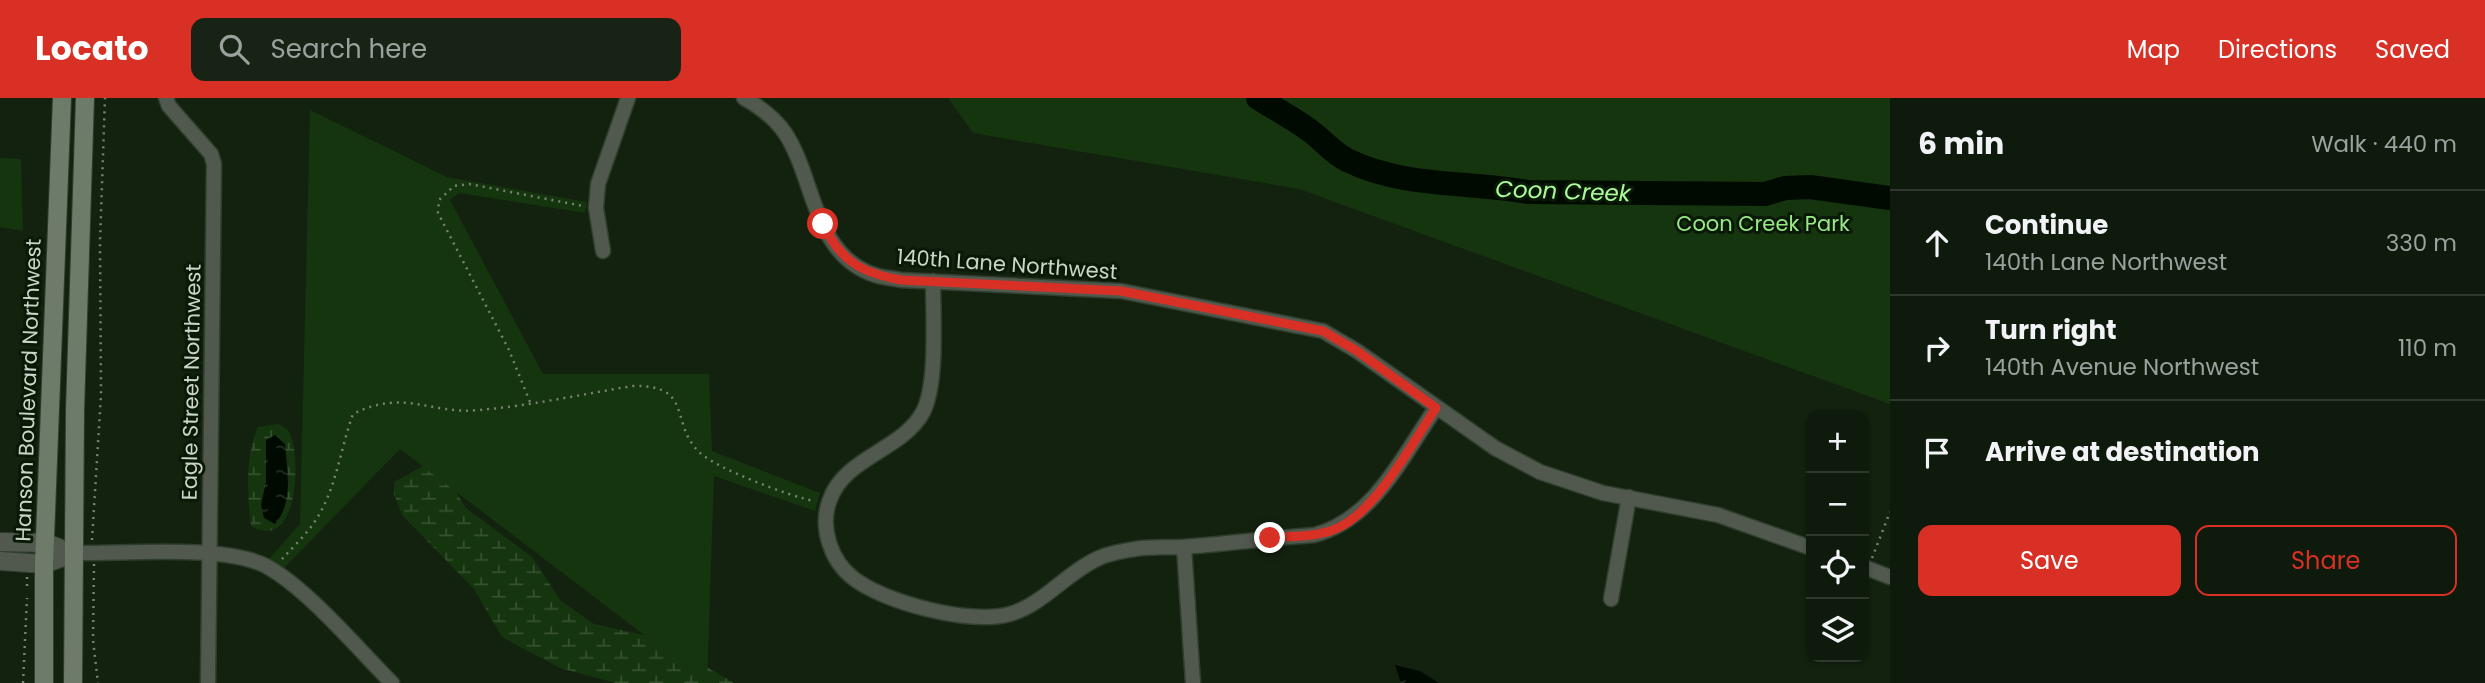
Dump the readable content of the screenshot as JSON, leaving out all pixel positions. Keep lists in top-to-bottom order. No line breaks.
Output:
{"streets":{"main road":["Hanson Boulevard Northwest"],"street":["140th Lane Northwest","Eagle Street Northwest"]},"water":["Coon Creek"],"parks":["Coon Creek Park"],"page":{"header":"Locato","search":"Search here","nav":["Map","Directions","Saved"],"heading":["6 min","Walk · 440 m"],"list":[["Continue","140th Lane Northwest","330 m"],["Turn right","140th Avenue Northwest","110 m"],"Arrive at destination"],"map_buttons":["+","−"],"buttons":["Save","Share"]}}
